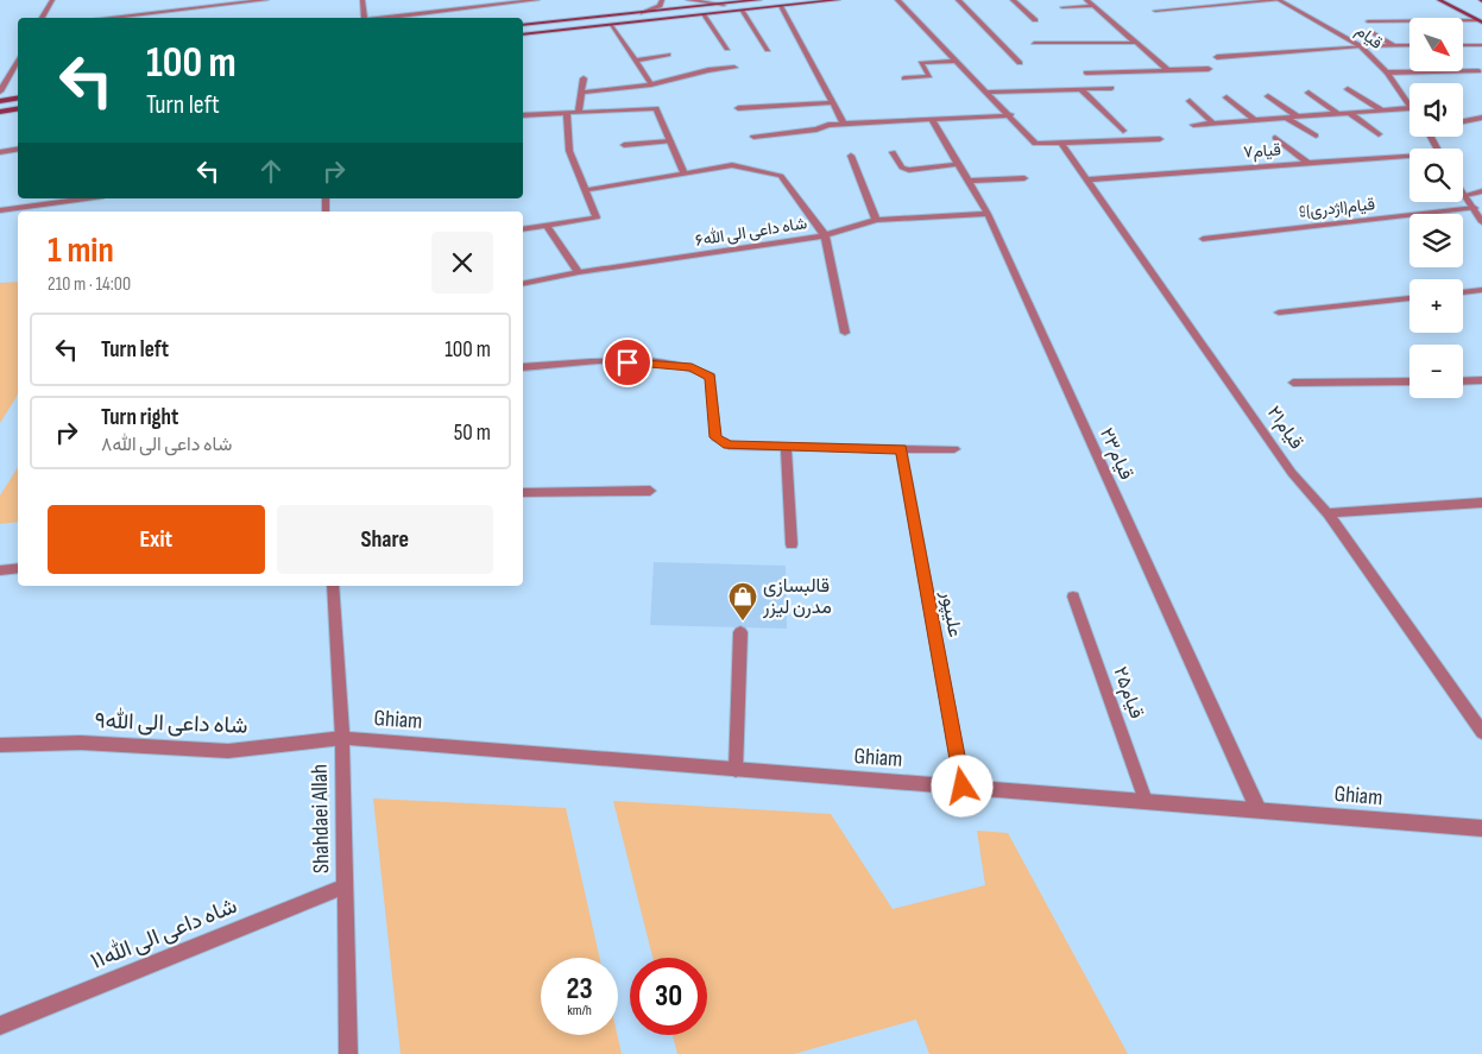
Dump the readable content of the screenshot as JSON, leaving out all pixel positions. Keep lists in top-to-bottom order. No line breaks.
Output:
{"streets":{"street":["قیام","قیام۷","قیام(اژدری)9","شاه داعی الی الله۶","قیام۲۱","قیام۲۳","علیپور","قیام۲۵","Ghiam","شاه داعی الی الله۹","Shahdaei Allah","شاه داعی الی الله۱۱"]},"crossings":[["قیام۷","قیام۲۱"],["شاه داعی الی الله۶","قیام۲۳"],["قیام۲۳","Ghiam"],["علیپور","Ghiam"],["قیام۲۵","Ghiam"],["Ghiam","شاه داعی الی الله۹"],["Ghiam","Shahdaei Allah"],["شاه داعی الی الله۹","Shahdaei Allah"],["Shahdaei Allah","شاه داعی الی الله۱۱"]],"places":{"shop":["قالبسازی مدرن لیزر"]},"north":"bottom right","page":{"map_buttons":["+","−"],"turn":["100 m","Turn left"],"heading":["1 min","210 m · 14:00"],"list":[{"name":"Turn left","value":"100 m"},{"name":"Turn right","note":"۸شاه داعی الی الله","value":"50 m"}],"buttons":["Exit","Share"],"speed":"23 km/h","limit":"30"}}
